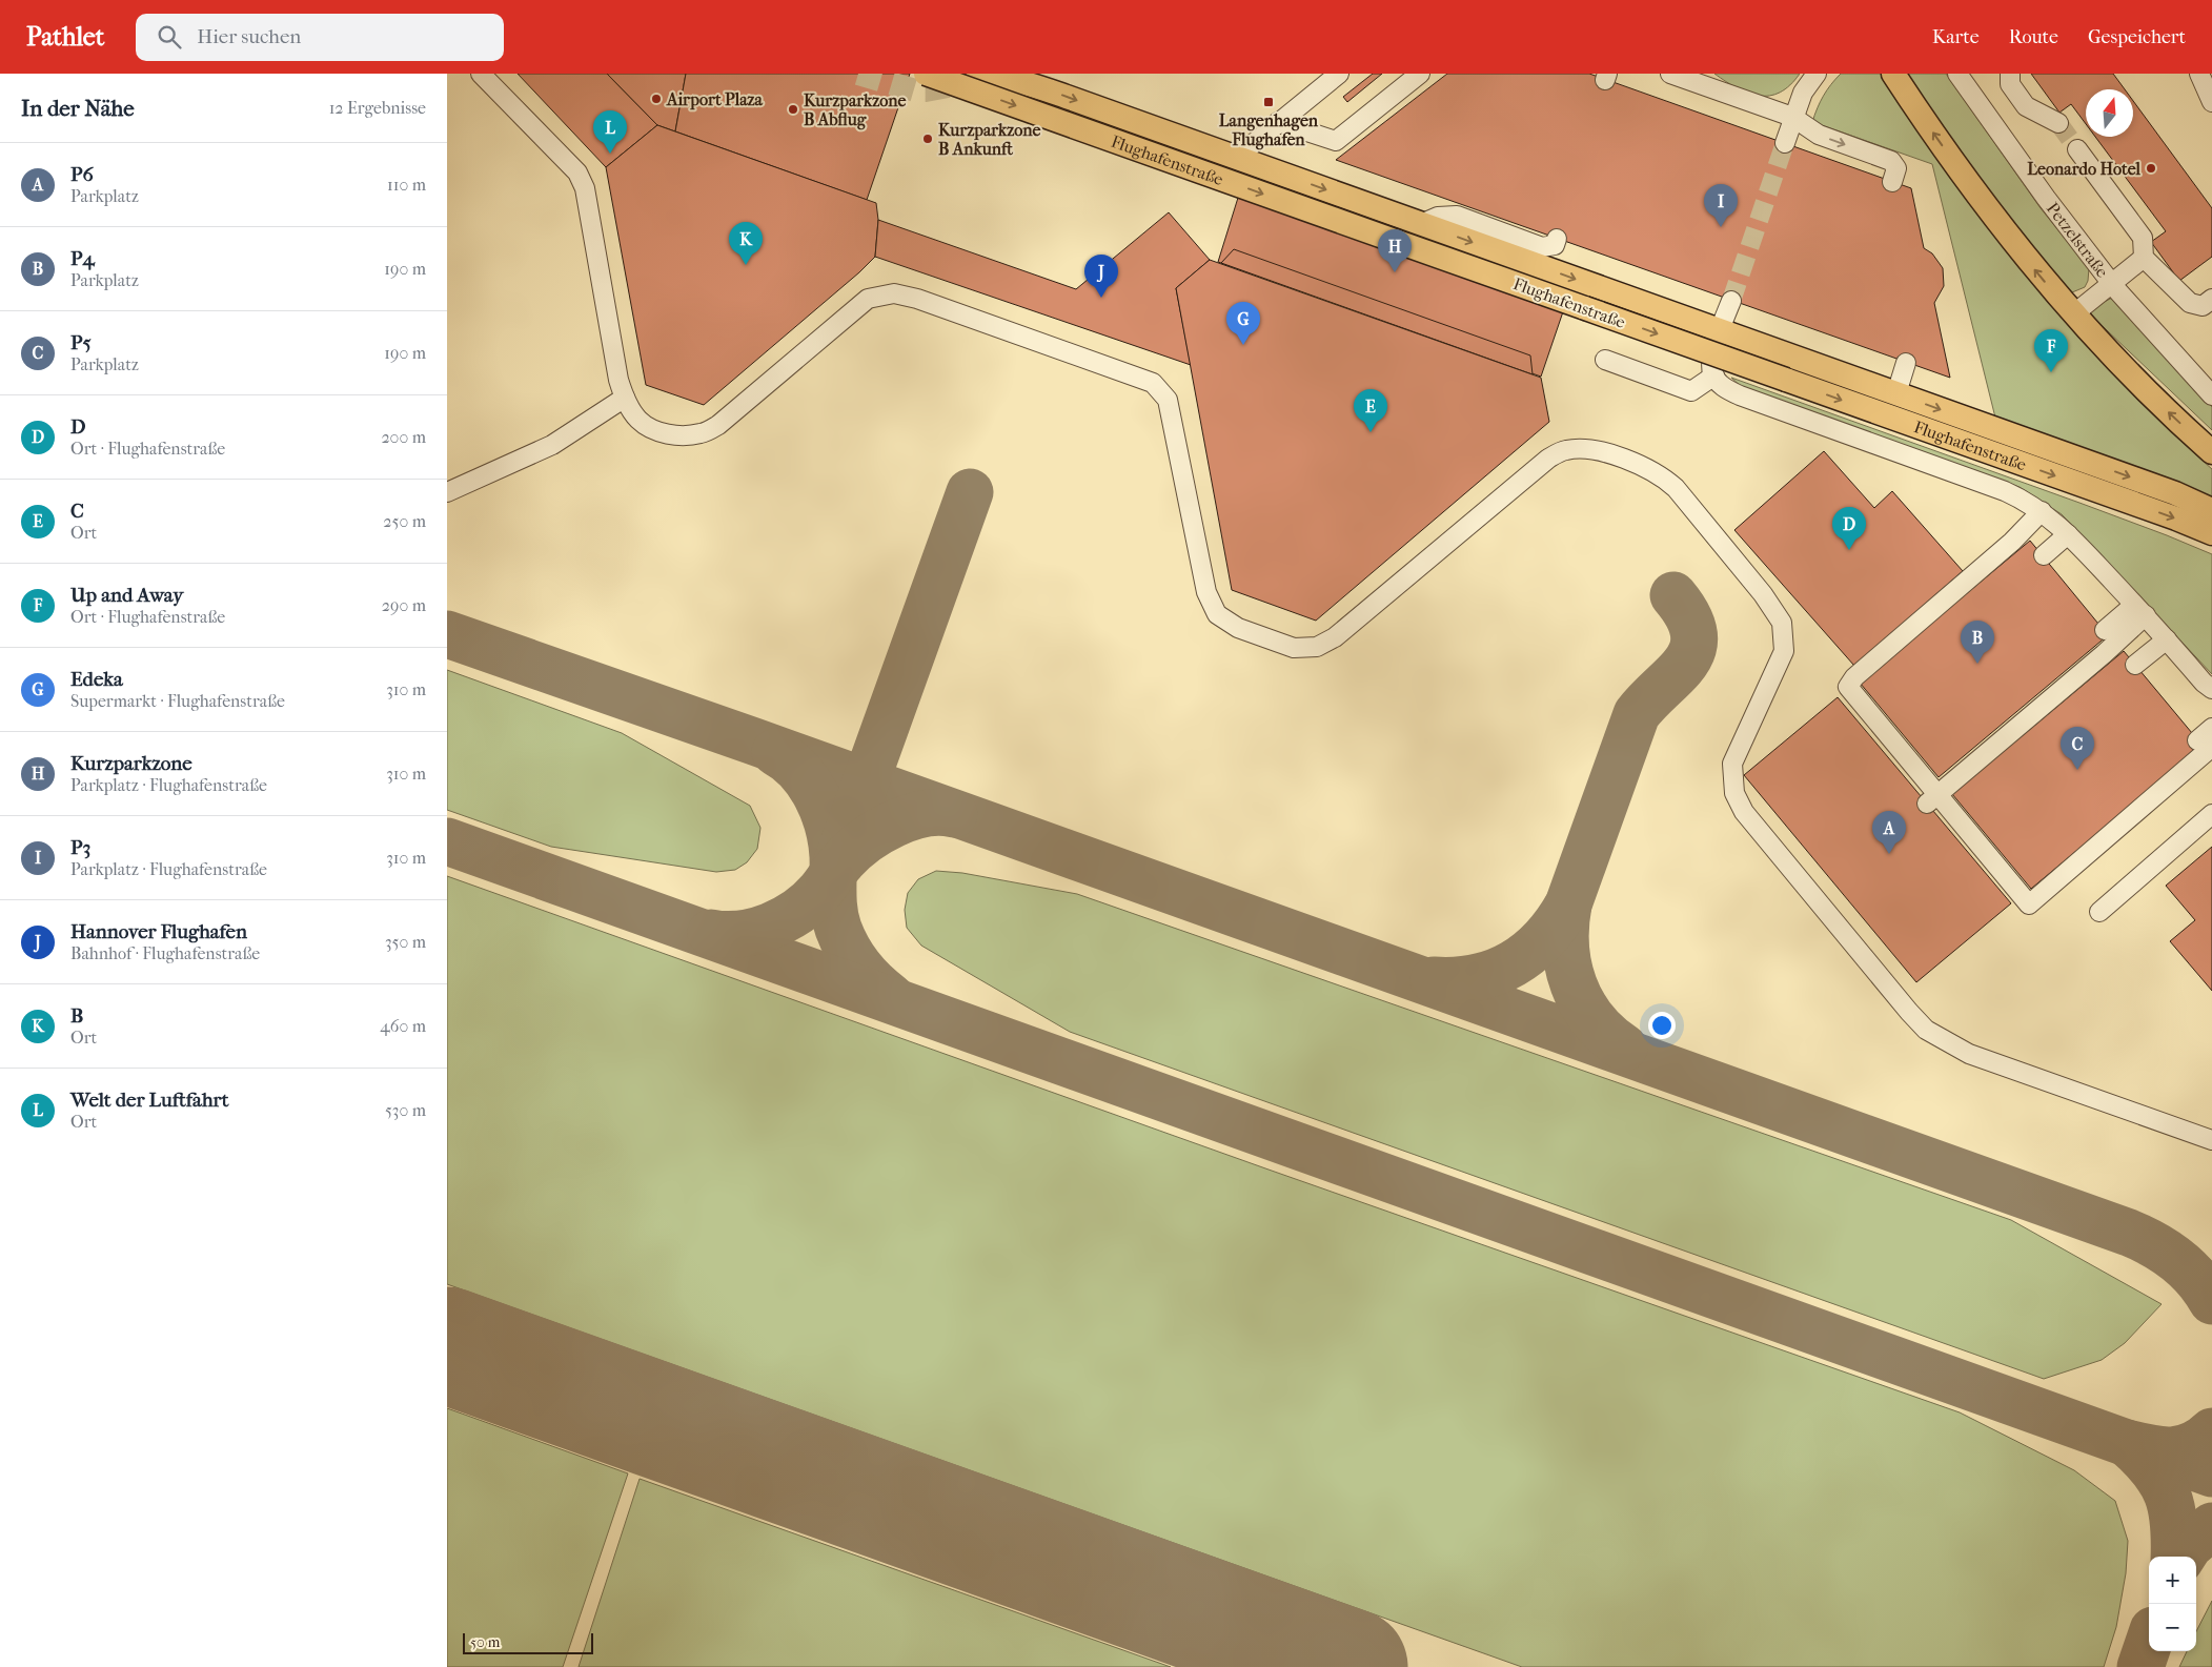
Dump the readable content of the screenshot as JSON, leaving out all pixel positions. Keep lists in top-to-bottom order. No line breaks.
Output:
{"streets":{"main road":["Flughafenstraße"],"street":["Petzelstraße"]},"one_way":["Flughafenstraße"],"places":{"other":["Airport Plaza","Kurzparkzone B Abflug","Kurzparkzone B Ankunft","Leonardo Hotel"],"transit":["Langenhagen Flughafen"]},"scale_bar":"50 m","north":"top","page":{"header":"Pathlet","search":"Hier suchen","nav":["Karte","Route","Gespeichert"],"heading":["In der Nähe","12 Ergebnisse"],"pins":["L","I","K","H","J","G","F","E","D","B","C","A"],"list":[{"mark":"A","name":"P6","note":"Parkplatz","value":"110 m"},{"mark":"B","name":"P4","note":"Parkplatz","value":"190 m"},{"mark":"C","name":"P5","note":"Parkplatz","value":"190 m"},{"mark":"D","name":"D","note":"Ort · Flughafenstraße","value":"200 m"},{"mark":"E","name":"C","note":"Ort","value":"250 m"},{"mark":"F","name":"Up and Away","note":"Ort · Flughafenstraße","value":"290 m"},{"mark":"G","name":"Edeka","note":"Supermarkt · Flughafenstraße","value":"310 m"},{"mark":"H","name":"Kurzparkzone","note":"Parkplatz · Flughafenstraße","value":"310 m"},{"mark":"I","name":"P3","note":"Parkplatz · Flughafenstraße","value":"310 m"},{"mark":"J","name":"Hannover Flughafen","note":"Bahnhof · Flughafenstraße","value":"350 m"},{"mark":"K","name":"B","note":"Ort","value":"460 m"},{"mark":"L","name":"Welt der Luftfahrt","note":"Ort","value":"530 m"}],"map_buttons":["+","−"],"scale":"50 m"}}
